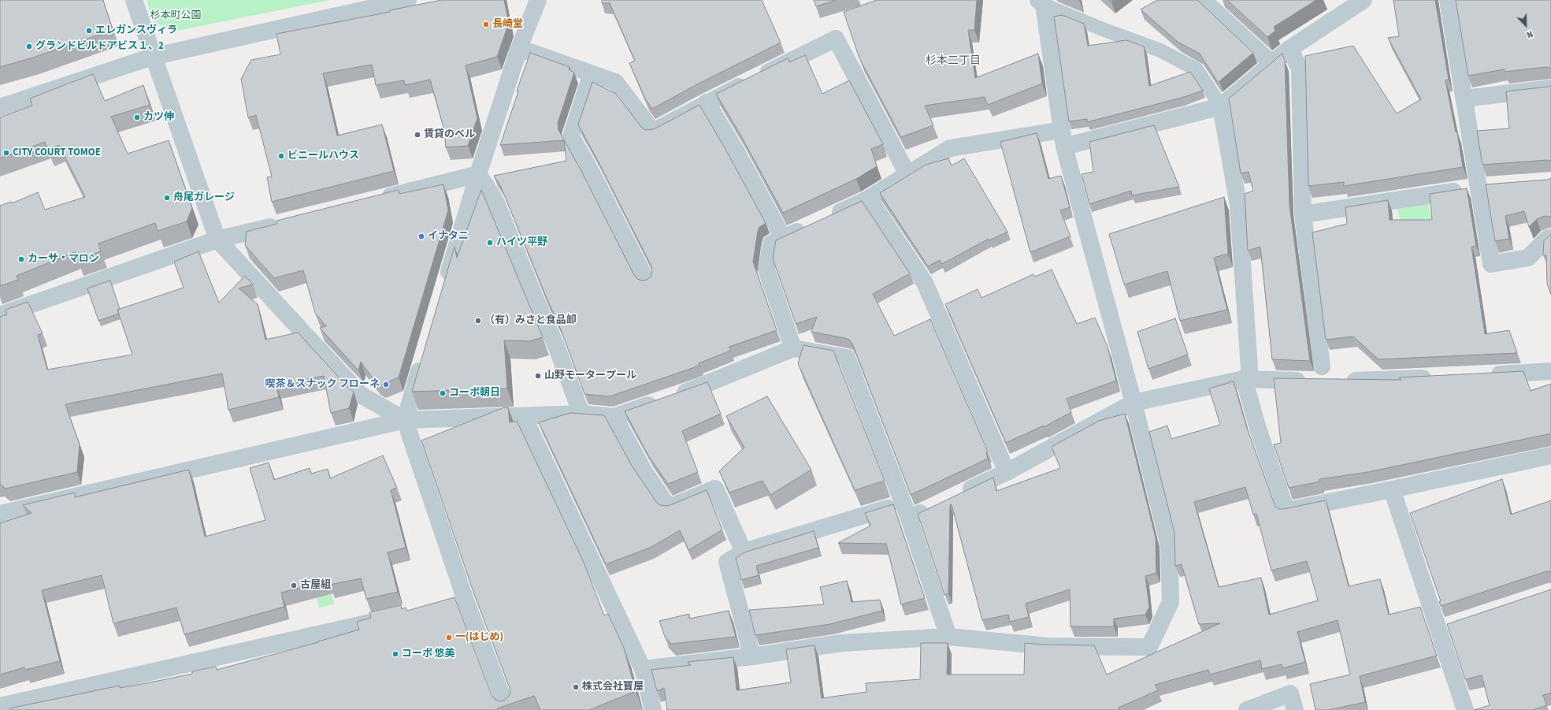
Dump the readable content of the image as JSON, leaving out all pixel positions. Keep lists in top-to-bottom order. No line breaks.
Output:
{"districts":["杉本二丁目"],"parks":["杉本町公園"],"places":["長崎堂","エレガンスヴィラ","グランドビルドアビス１、2","カツ伸","賃貸のベル","CITY COURT TOMOE","ビニールハウス","舟尾ガレージ","イナタニ","ハイツ平野","カーサ・マロン","（有）みさと食品卸","山野モータープール","喫茶＆スナック フローネ","コーポ朝日","古屋組","一(はじめ)","コーポ 悠美","株式会社寶屋"],"north":"bottom right"}
